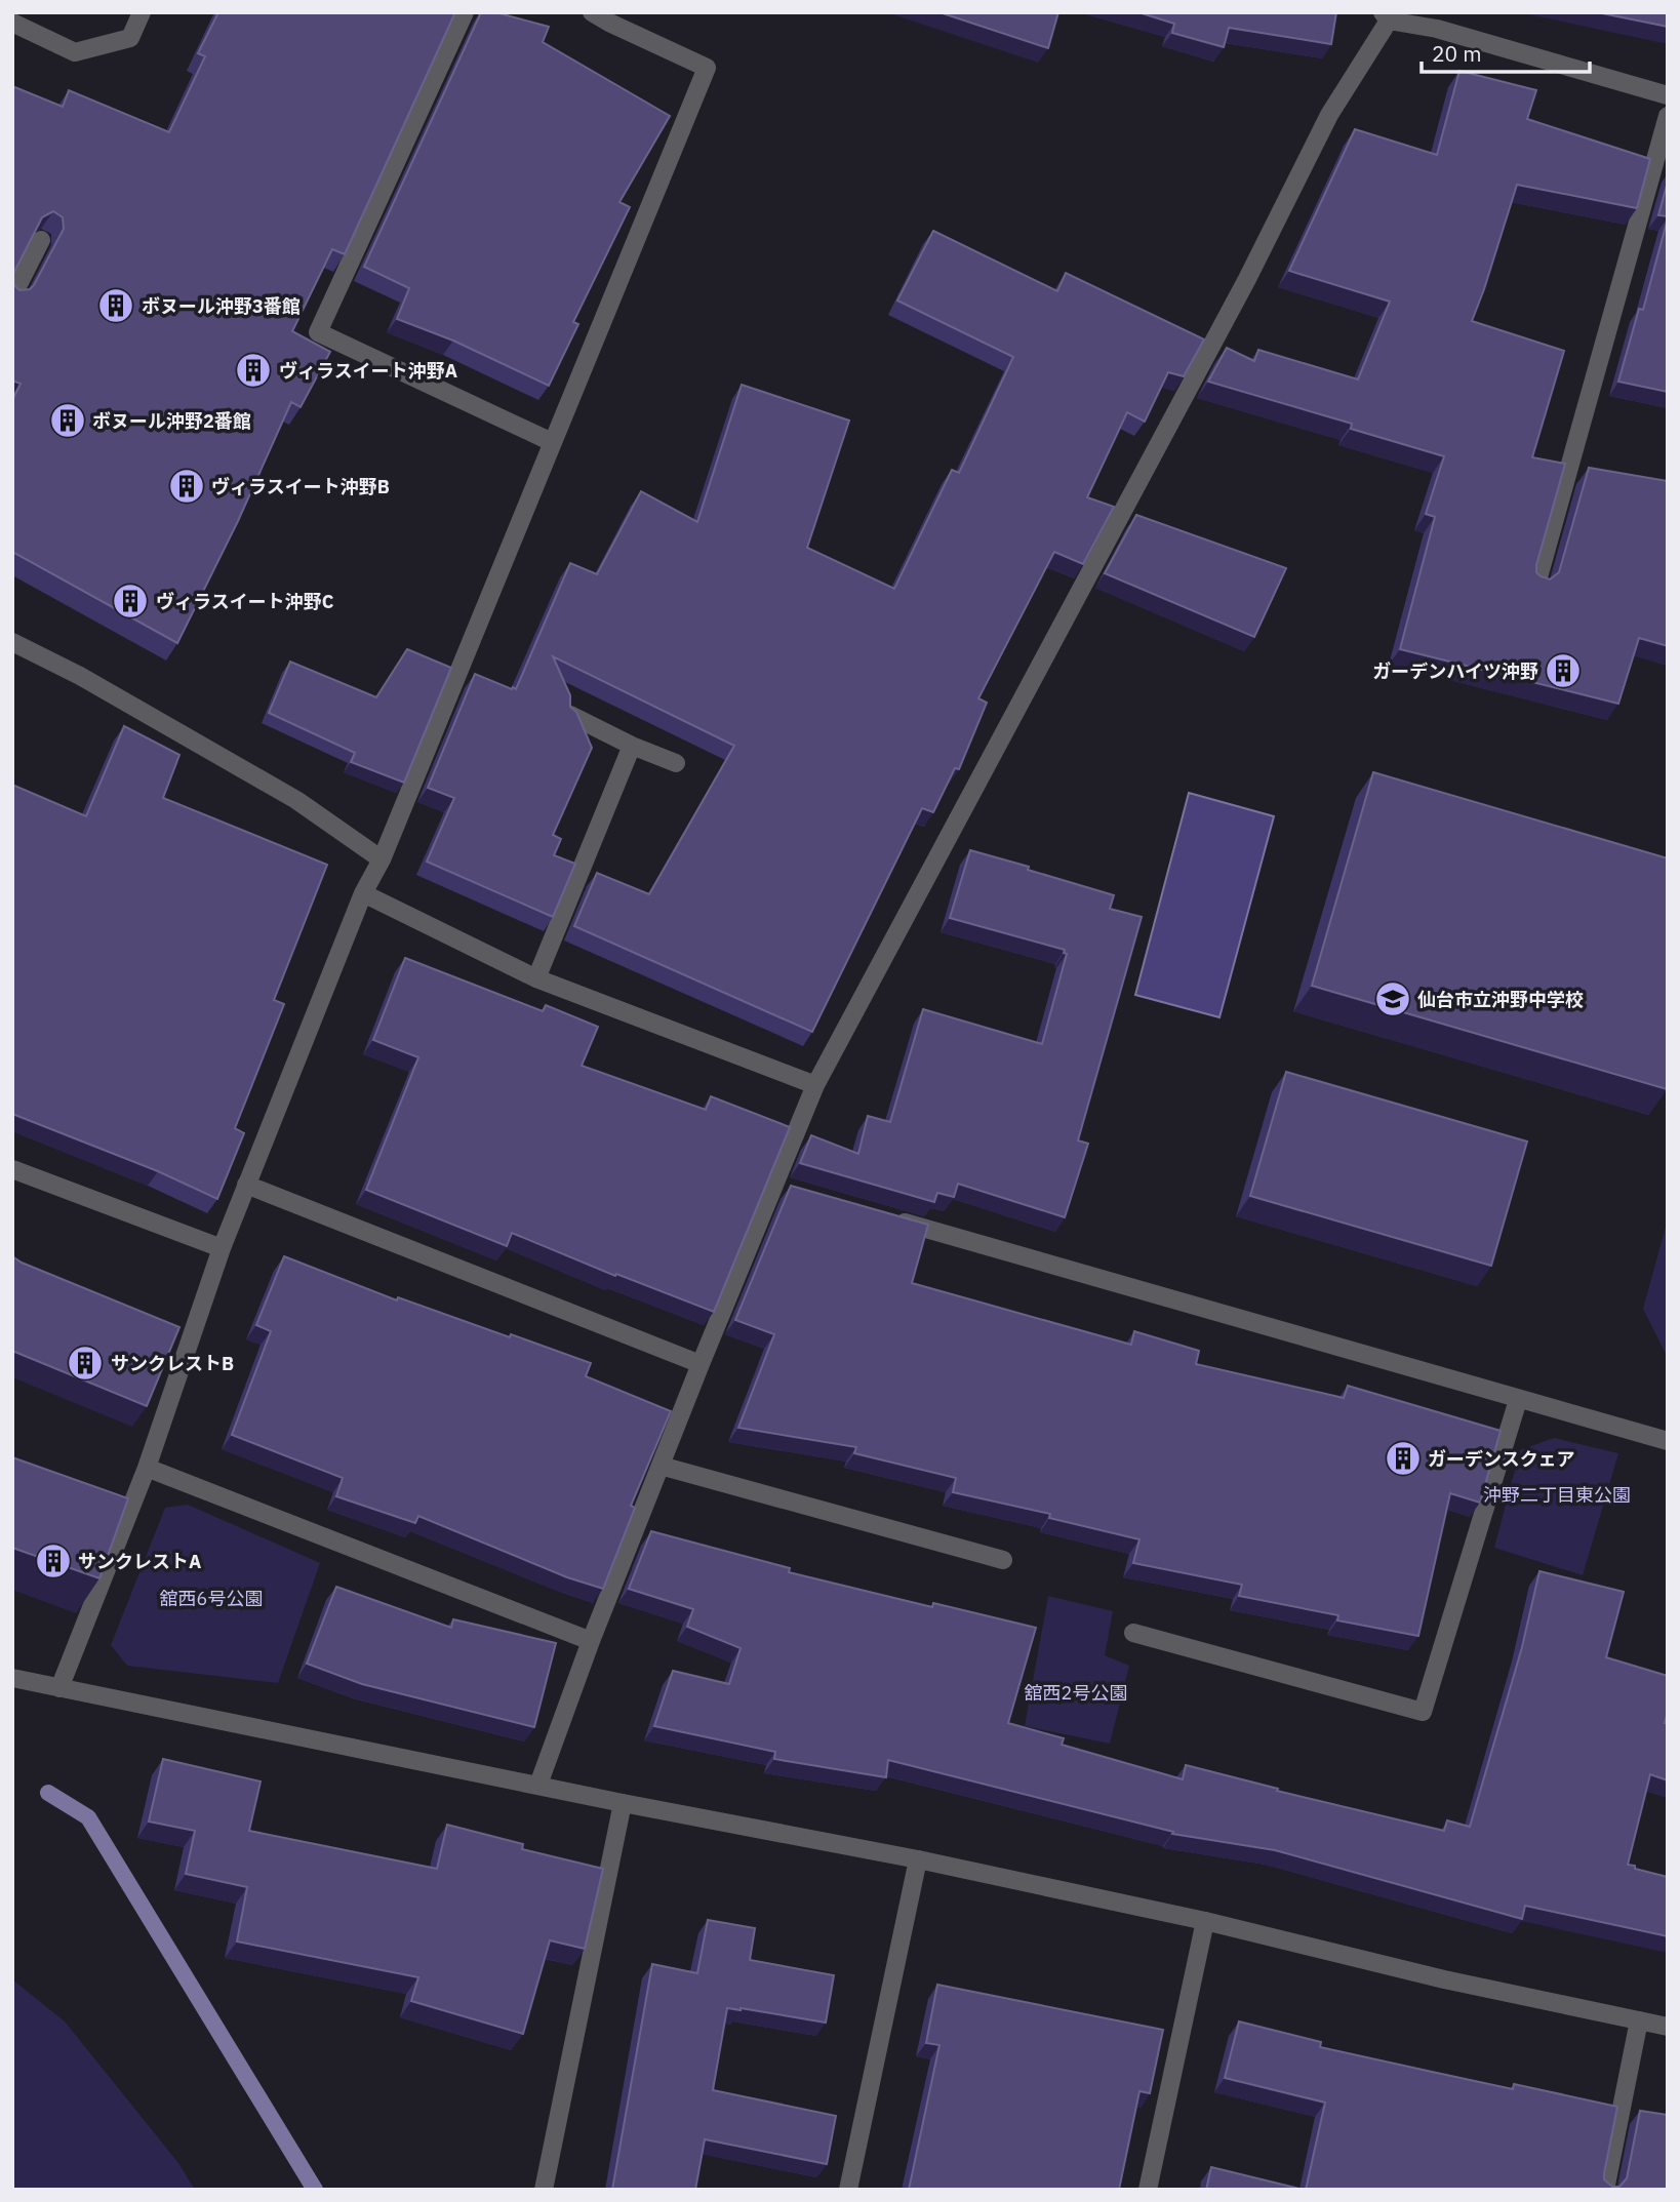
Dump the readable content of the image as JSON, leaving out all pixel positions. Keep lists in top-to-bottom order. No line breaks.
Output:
{"parks":["沖野二丁目東公園","舘西6号公園","舘西2号公園"],"places":{"building":["ボヌール沖野3番館","ヴィラスイート沖野A","ボヌール沖野2番館","ヴィラスイート沖野B","ヴィラスイート沖野C","ガーデンハイツ沖野","サンクレストB","ガーデンスクェア","サンクレストA"],"school or university":["仙台市立沖野中学校"]},"scale_bar":"20 m"}
